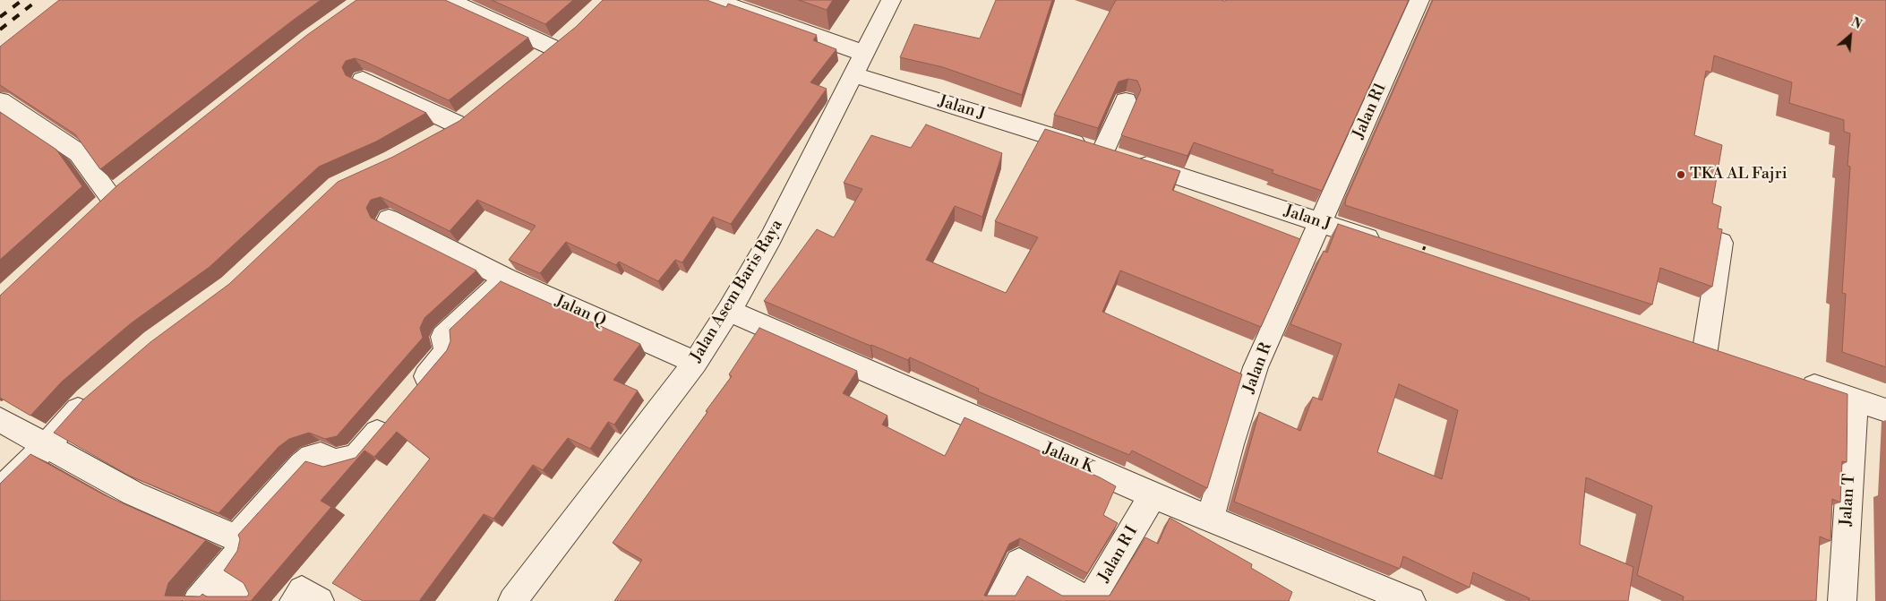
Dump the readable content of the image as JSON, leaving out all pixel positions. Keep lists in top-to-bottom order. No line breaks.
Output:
{"streets":{"street":["Jalan J","Jalan R1","Jalan Asem Baris Raya","Jalan Q","Jalan R","Jalan K","Jalan T","Jalan R I"]},"crossings":[["Jalan J","Jalan R1"],["Jalan J","Jalan Asem Baris Raya"],["Jalan J","Jalan R"],["Jalan R1","Jalan R"],["Jalan Asem Baris Raya","Jalan Q"],["Jalan Asem Baris Raya","Jalan K"],["Jalan R","Jalan K"],["Jalan K","Jalan R I"]],"places":["TKA AL Fajri"],"north":"top right"}
